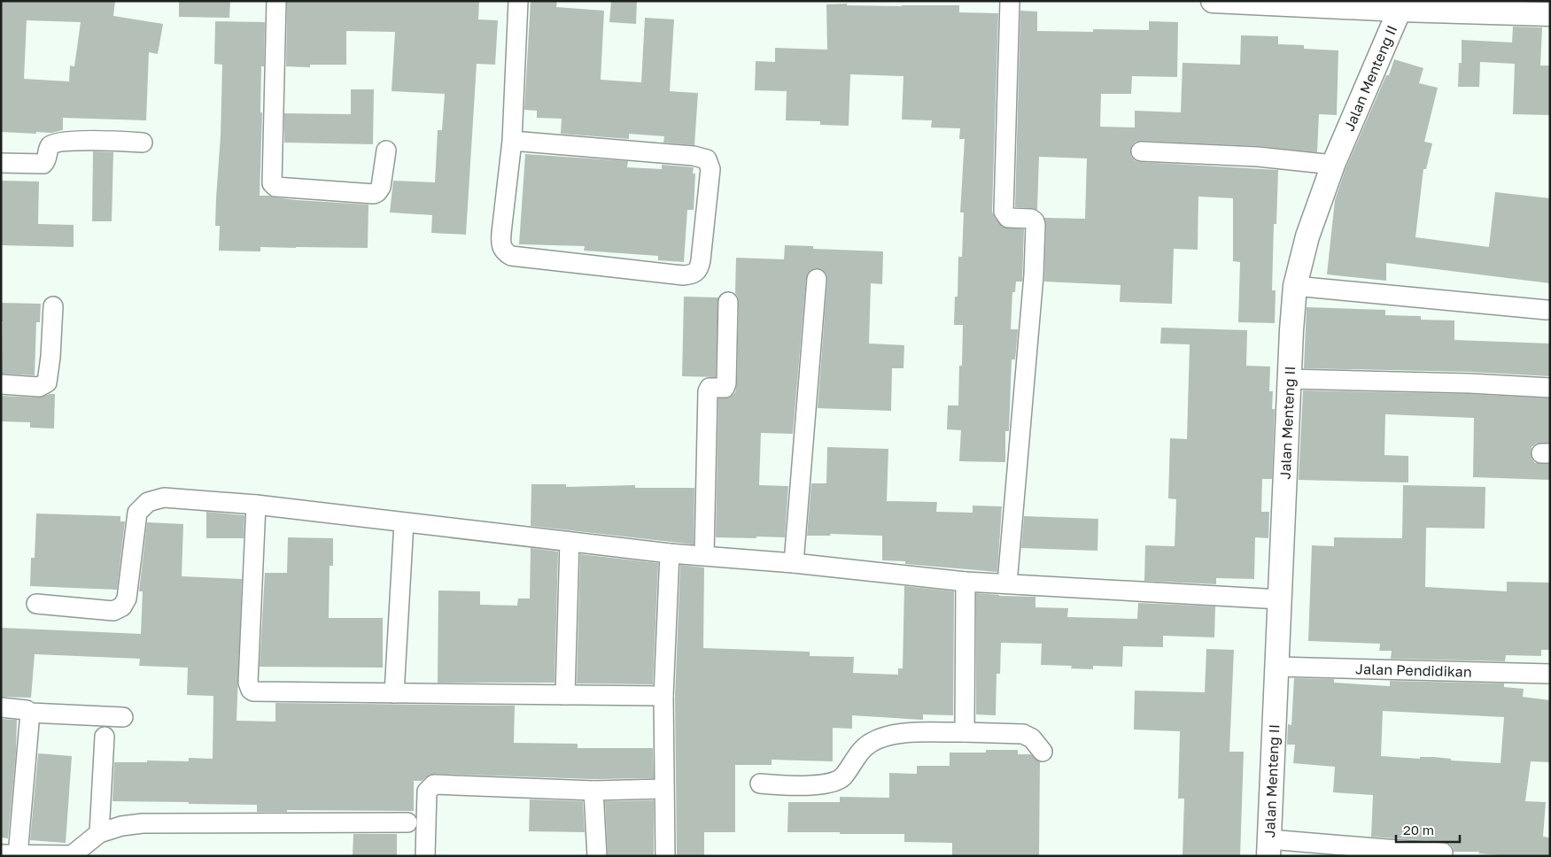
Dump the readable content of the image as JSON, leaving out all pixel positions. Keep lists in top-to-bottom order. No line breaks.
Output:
{"streets":{"street":["Jalan Menteng II","Jalan Pendidikan"]},"crossings":[["Jalan Menteng II","Jalan Pendidikan"]],"scale_bar":"20 m"}
